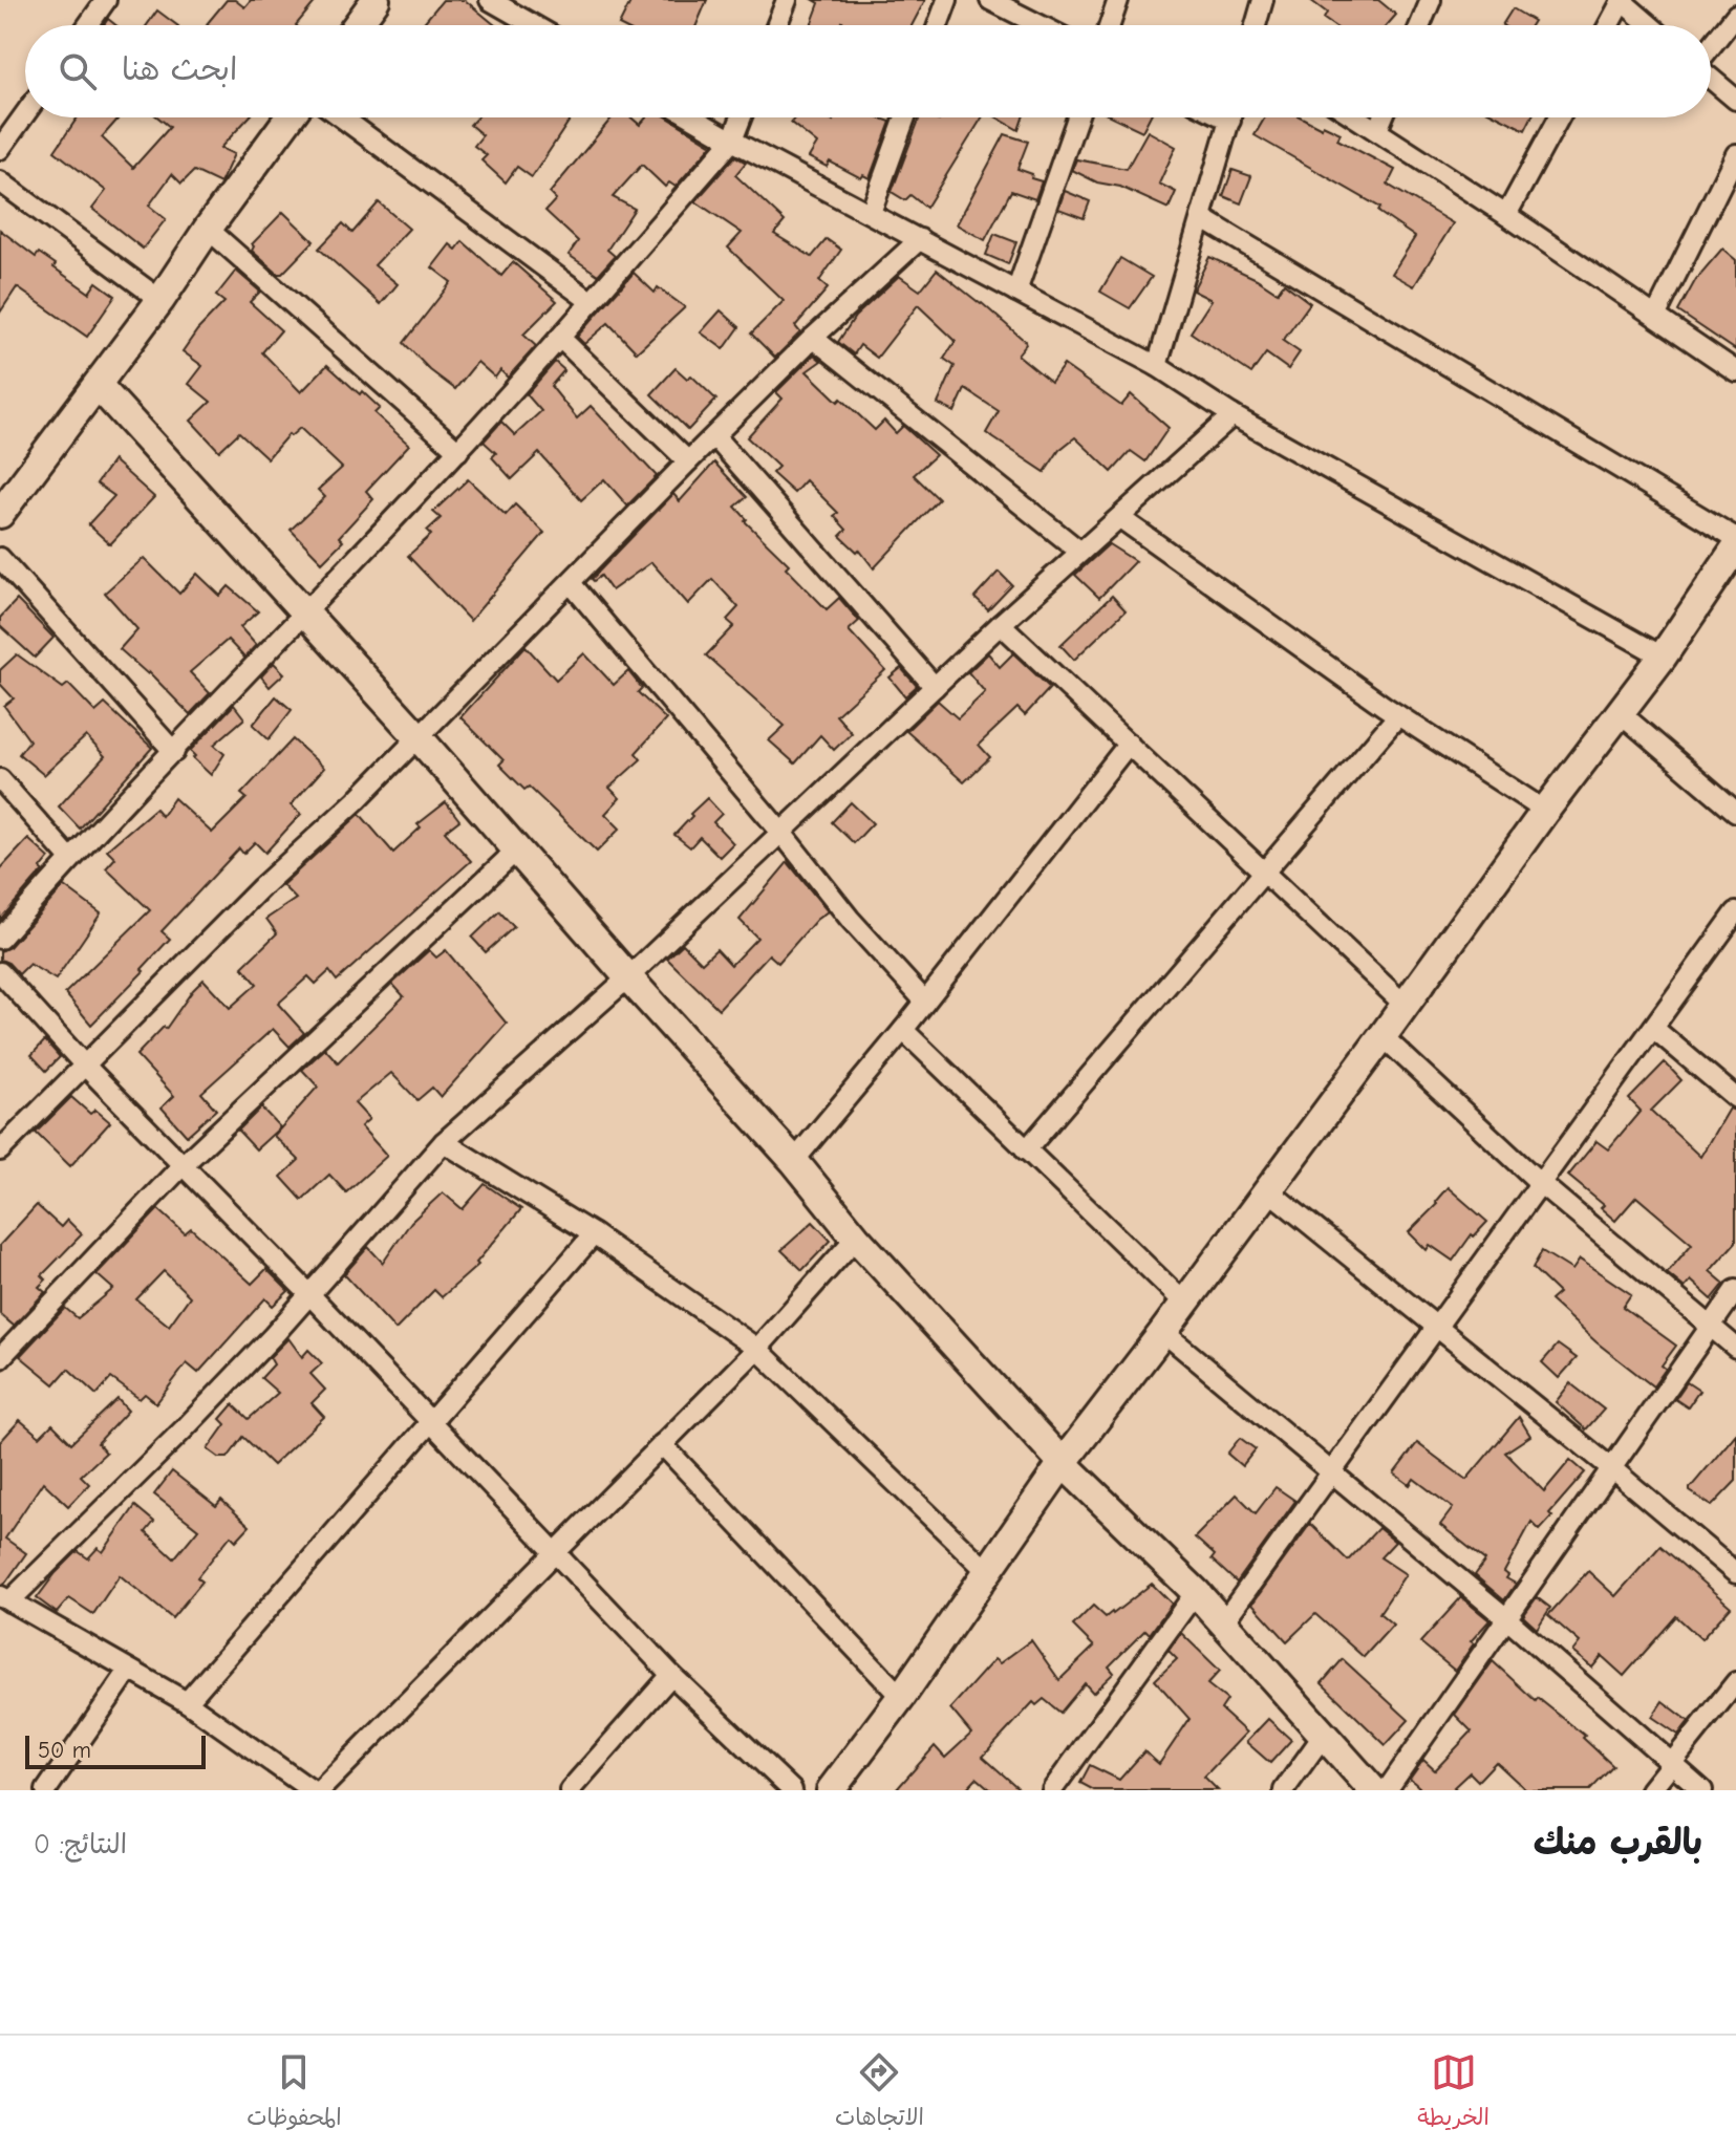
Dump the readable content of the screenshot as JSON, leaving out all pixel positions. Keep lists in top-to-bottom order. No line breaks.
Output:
{"scale_bar":"50 m","page":{"search":"ابحث هنا","scale":"50 m","heading":["بالقرب منك","النتائج: 0"],"nav":["الخريطة","الاتجاهات","المحفوظات"]}}
